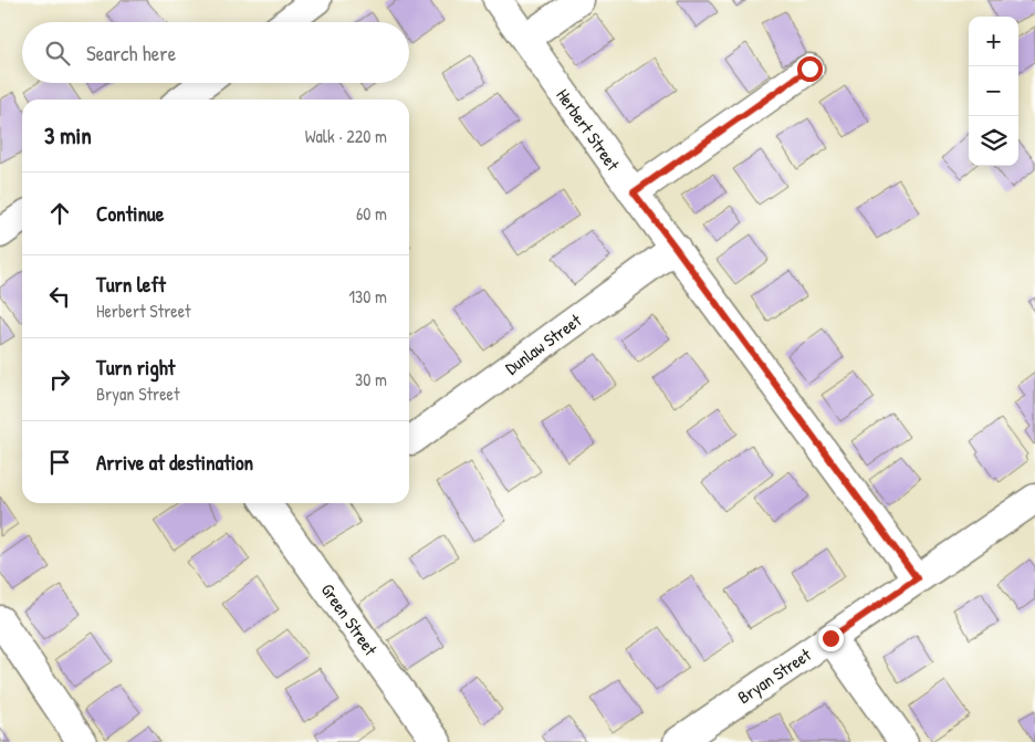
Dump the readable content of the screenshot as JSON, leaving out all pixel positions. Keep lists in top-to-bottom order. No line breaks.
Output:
{"streets":{"street":["Herbert Street","Dunlaw Street","Green Street","Bryan Street"]},"crossings":[["Herbert Street","Dunlaw Street"],["Herbert Street","Bryan Street"]],"page":{"map_buttons":["+","−"],"search":"Search here","heading":["3 min","Walk · 220 m"],"list":[["Continue","60 m"],["Turn left","Herbert Street","130 m"],["Turn right","Bryan Street","30 m"],"Arrive at destination"]}}
